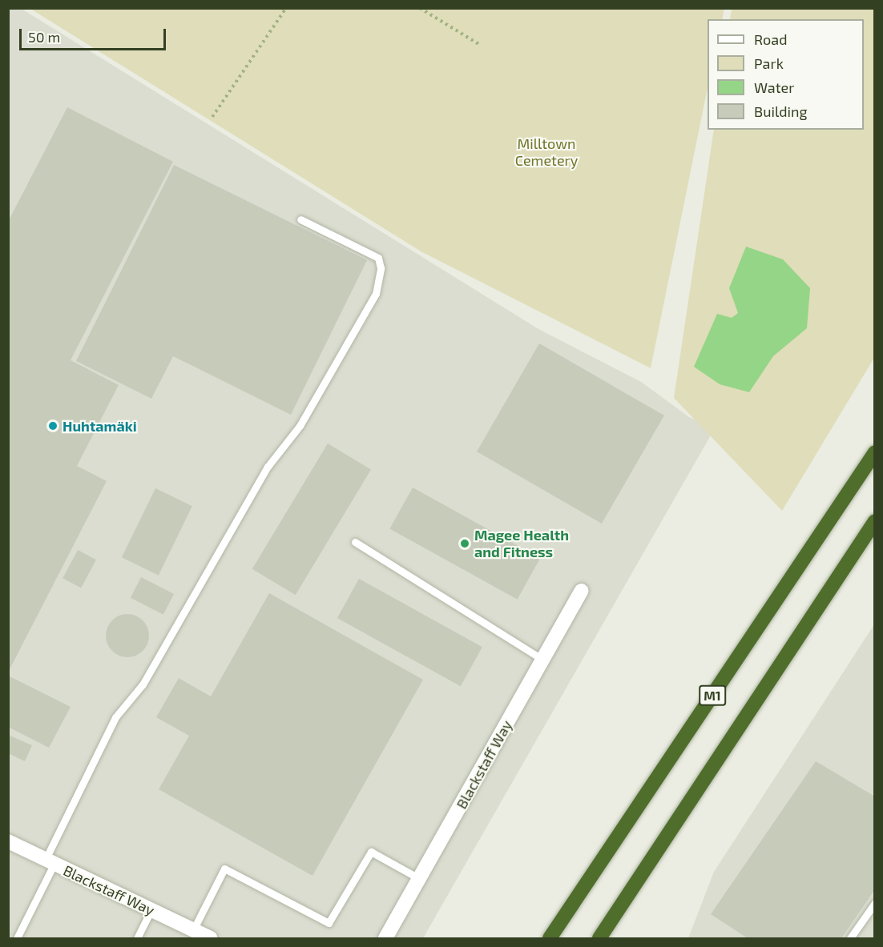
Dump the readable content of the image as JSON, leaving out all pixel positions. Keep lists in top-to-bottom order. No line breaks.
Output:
{"streets":{"highway":["M1"],"street":["Blackstaff Way"]},"parks":["Milltown Cemetery"],"places":["Huhtamäki","Magee Health and Fitness"],"legend":["Road","Park","Water","Building"],"scale_bar":"50 m"}
